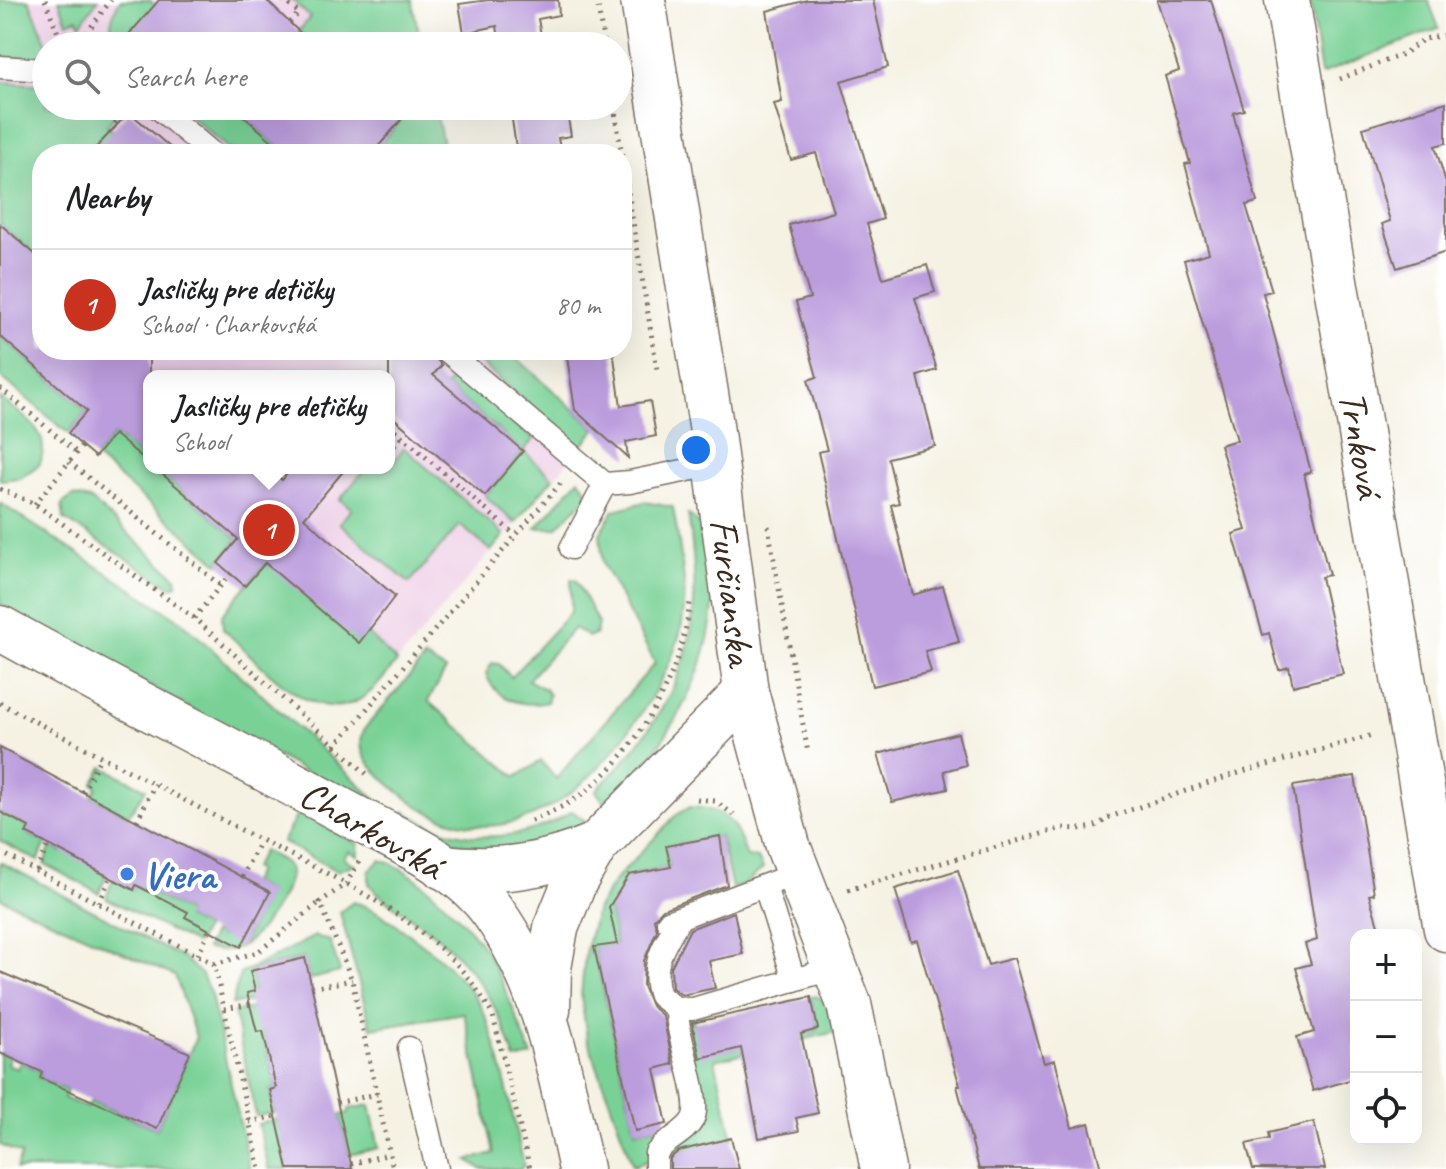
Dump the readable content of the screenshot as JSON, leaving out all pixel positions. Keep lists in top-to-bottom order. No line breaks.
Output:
{"streets":{"street":["Trnková","Furčianska","Charkovská"]},"places":["Viera"],"page":{"search":"Search here","heading":"Nearby","list":[{"mark":"1","name":"Jasličky pre detičky","note":"School · Charkovská","value":"80 m"}],"popup":["Jasličky pre detičky","School"],"pins":"1","map_buttons":["+","−"]}}
